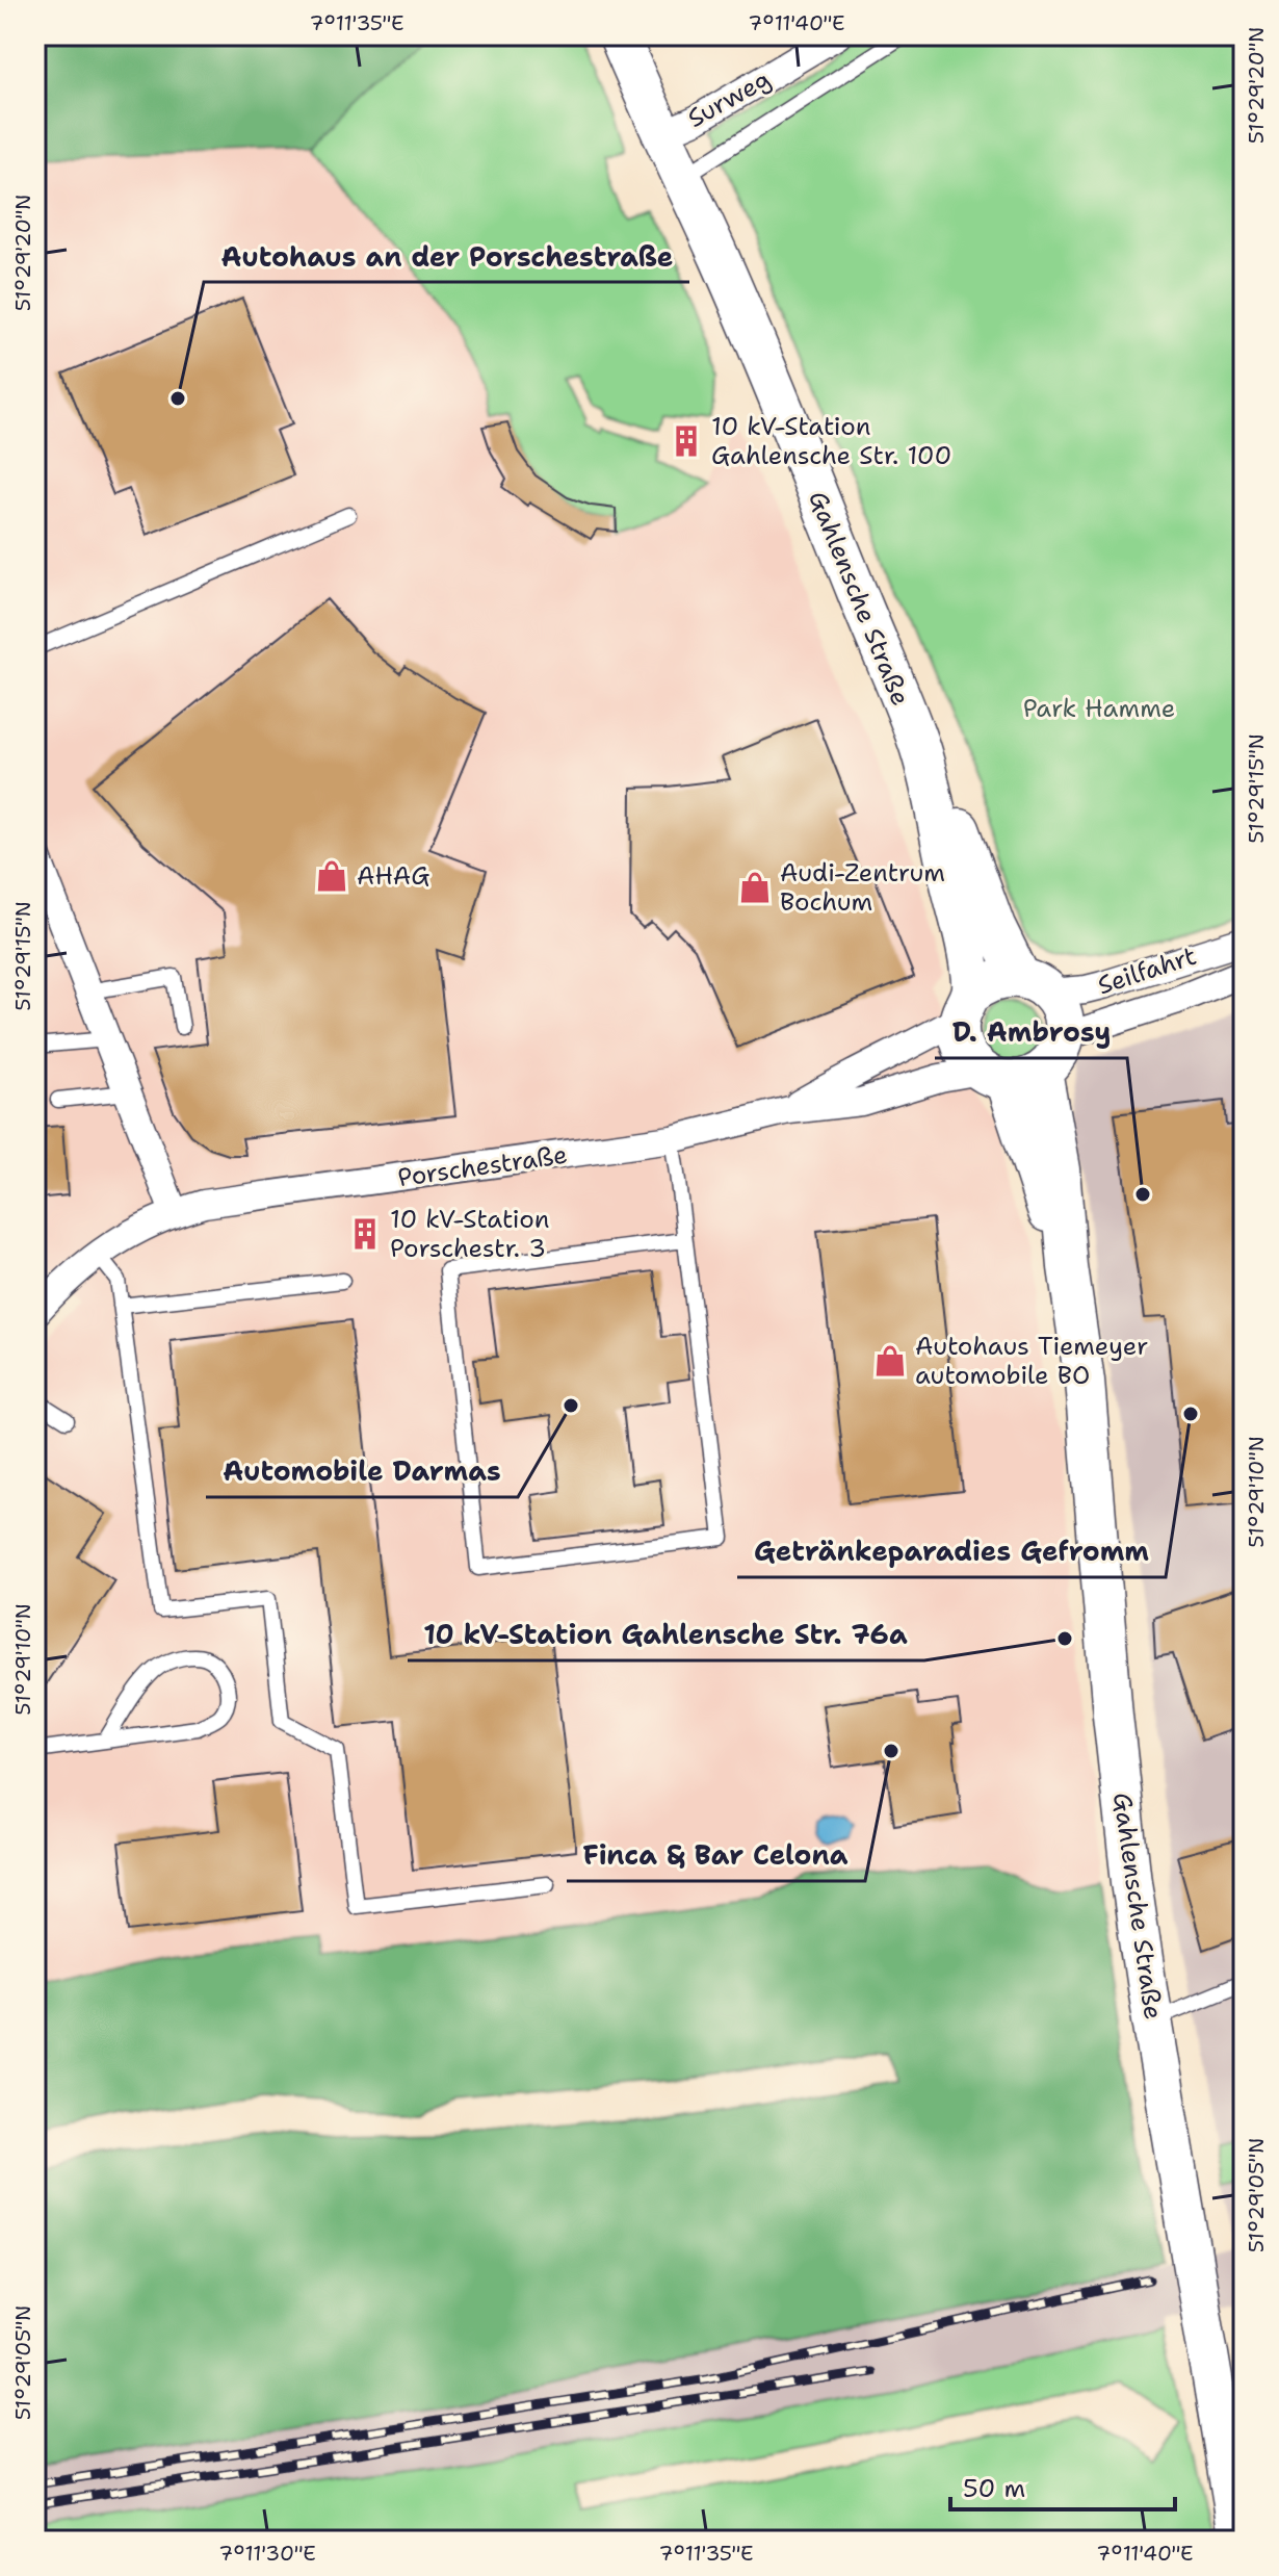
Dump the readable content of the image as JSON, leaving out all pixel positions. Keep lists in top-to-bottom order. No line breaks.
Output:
{"streets":{"street":["Surweg","Gahlensche Straße","Seilfahrt","Porschestraße"]},"crossings":[["Surweg","Gahlensche Straße"],["Gahlensche Straße","Seilfahrt"],["Gahlensche Straße","Porschestraße"],["Seilfahrt","Porschestraße"]],"parks":["Park Hamme"],"places":{"other":["Autohaus an der Porschestraße","D. Ambrosy","Automobile Darmas","Getränkeparadies Gefromm","10 kV-Station Gahlensche Str. 76a","Finca & Bar Celona"],"building":["10 kV-Station Gahlensche Str. 100","10 kV-Station Porschestr. 3"],"shop":["AHAG","Audi-Zentrum Bochum","Autohaus Tiemeyer automobile BO"]},"scale_bar":"50 m","coordinates":["7°11'35\"E","7°11'40\"E","51°29'20\"N","51°29'15\"N","51°29'10\"N","51°29'05\"N","7°11'30\"E"]}
